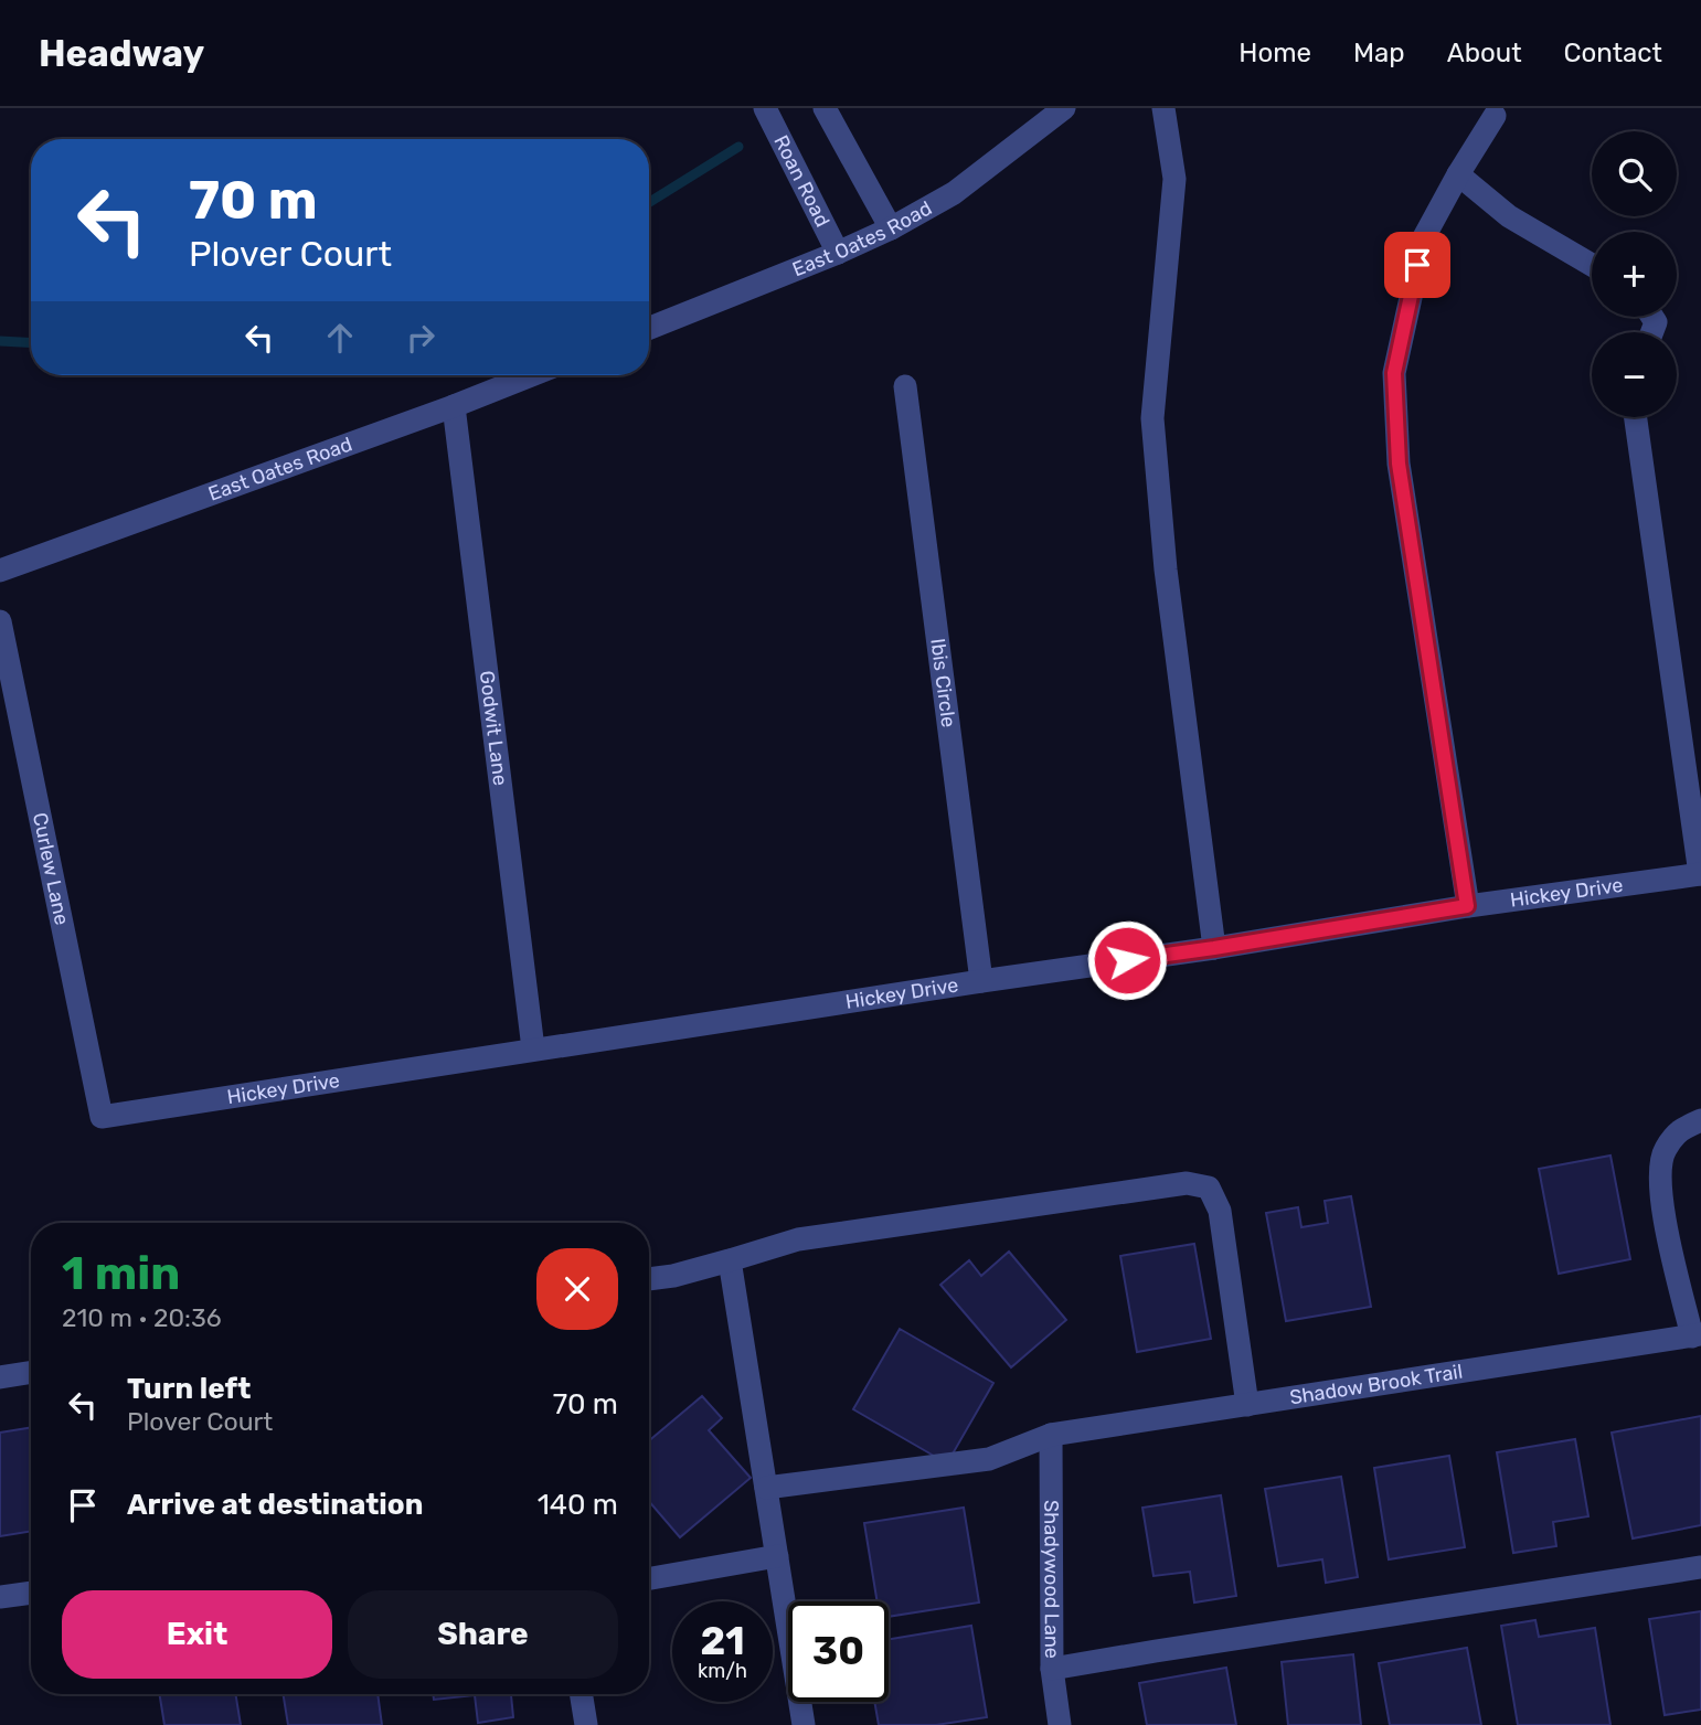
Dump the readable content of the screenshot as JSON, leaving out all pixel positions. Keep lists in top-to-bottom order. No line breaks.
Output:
{"streets":{"street":["Roan Road","East Oates Road","Ibis Circle","Godwit Lane","Curlew Lane","Hickey Drive","Shadow Brook Trail","Shadywood Lane"]},"crossings":[["Roan Road","East Oates Road"],["East Oates Road","Godwit Lane"],["Ibis Circle","Hickey Drive"],["Godwit Lane","Hickey Drive"],["Curlew Lane","Hickey Drive"],["Shadow Brook Trail","Shadywood Lane"]],"page":{"header":"Headway","nav":["Home","Map","About","Contact"],"map_buttons":["+","−"],"turn":["70 m","Plover Court"],"heading":["1 min","210 m · 20:36"],"list":[{"name":"Turn left","note":"Plover Court","value":"70 m"},{"name":"Arrive at destination","value":"140 m"}],"buttons":["Exit","Share"],"speed":"21 km/h","limit":"30"}}
